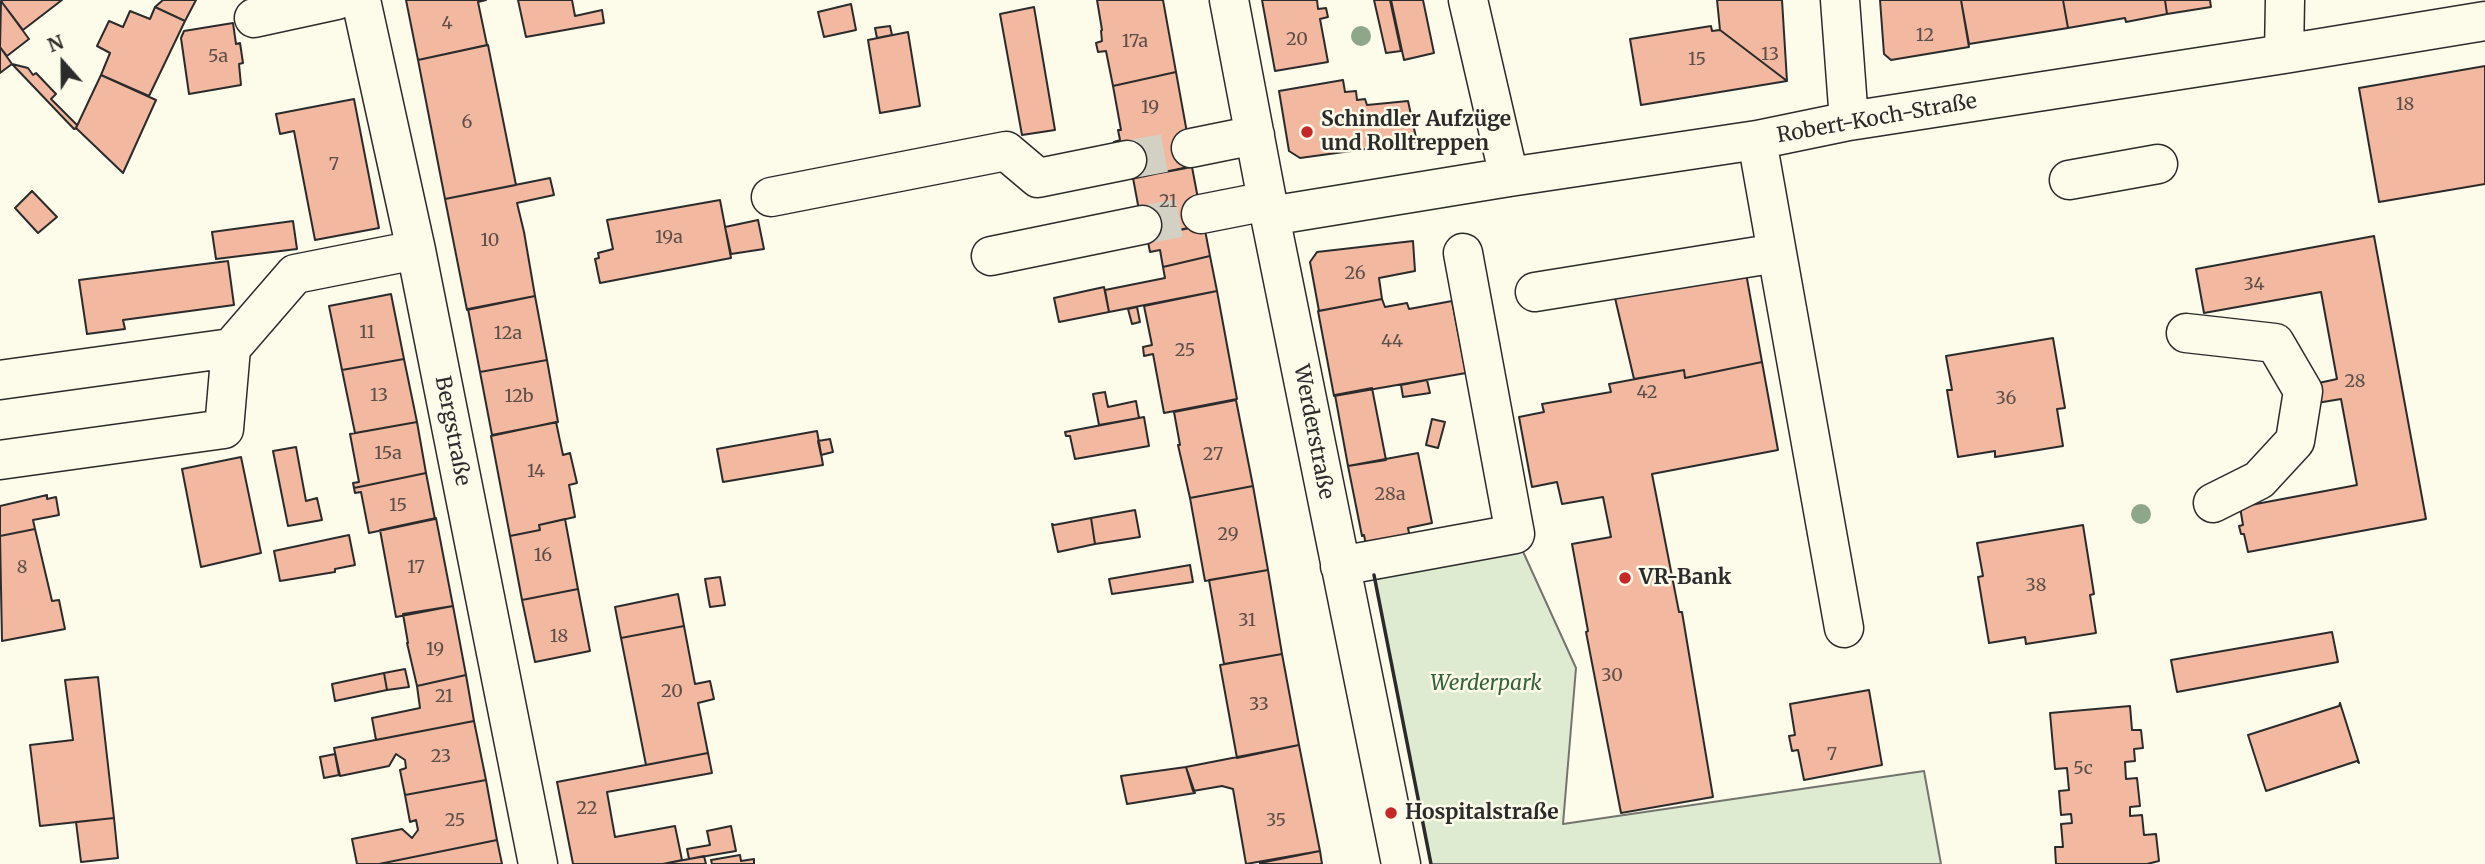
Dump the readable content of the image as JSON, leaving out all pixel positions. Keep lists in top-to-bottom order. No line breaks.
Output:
{"streets":{"street":["Robert-Koch-Straße","Bergstraße","Werderstraße"]},"crossings":[["Robert-Koch-Straße","Werderstraße"]],"parks":["Werderpark"],"places":["Schindler Aufzüge und Rolltreppen","VR-Bank","Hospitalstraße"],"house_numbers":["4","12","20","17a","13","5a","15","18","19","6","7","21","19a","10","26","34","11","12a","44","25","28","42","13","12b","36","15a","27","14","28a","15","29","16","8","17","38","31","18","19","30","20","21","33","7","23","5c","22","25","35"],"north":"top"}
